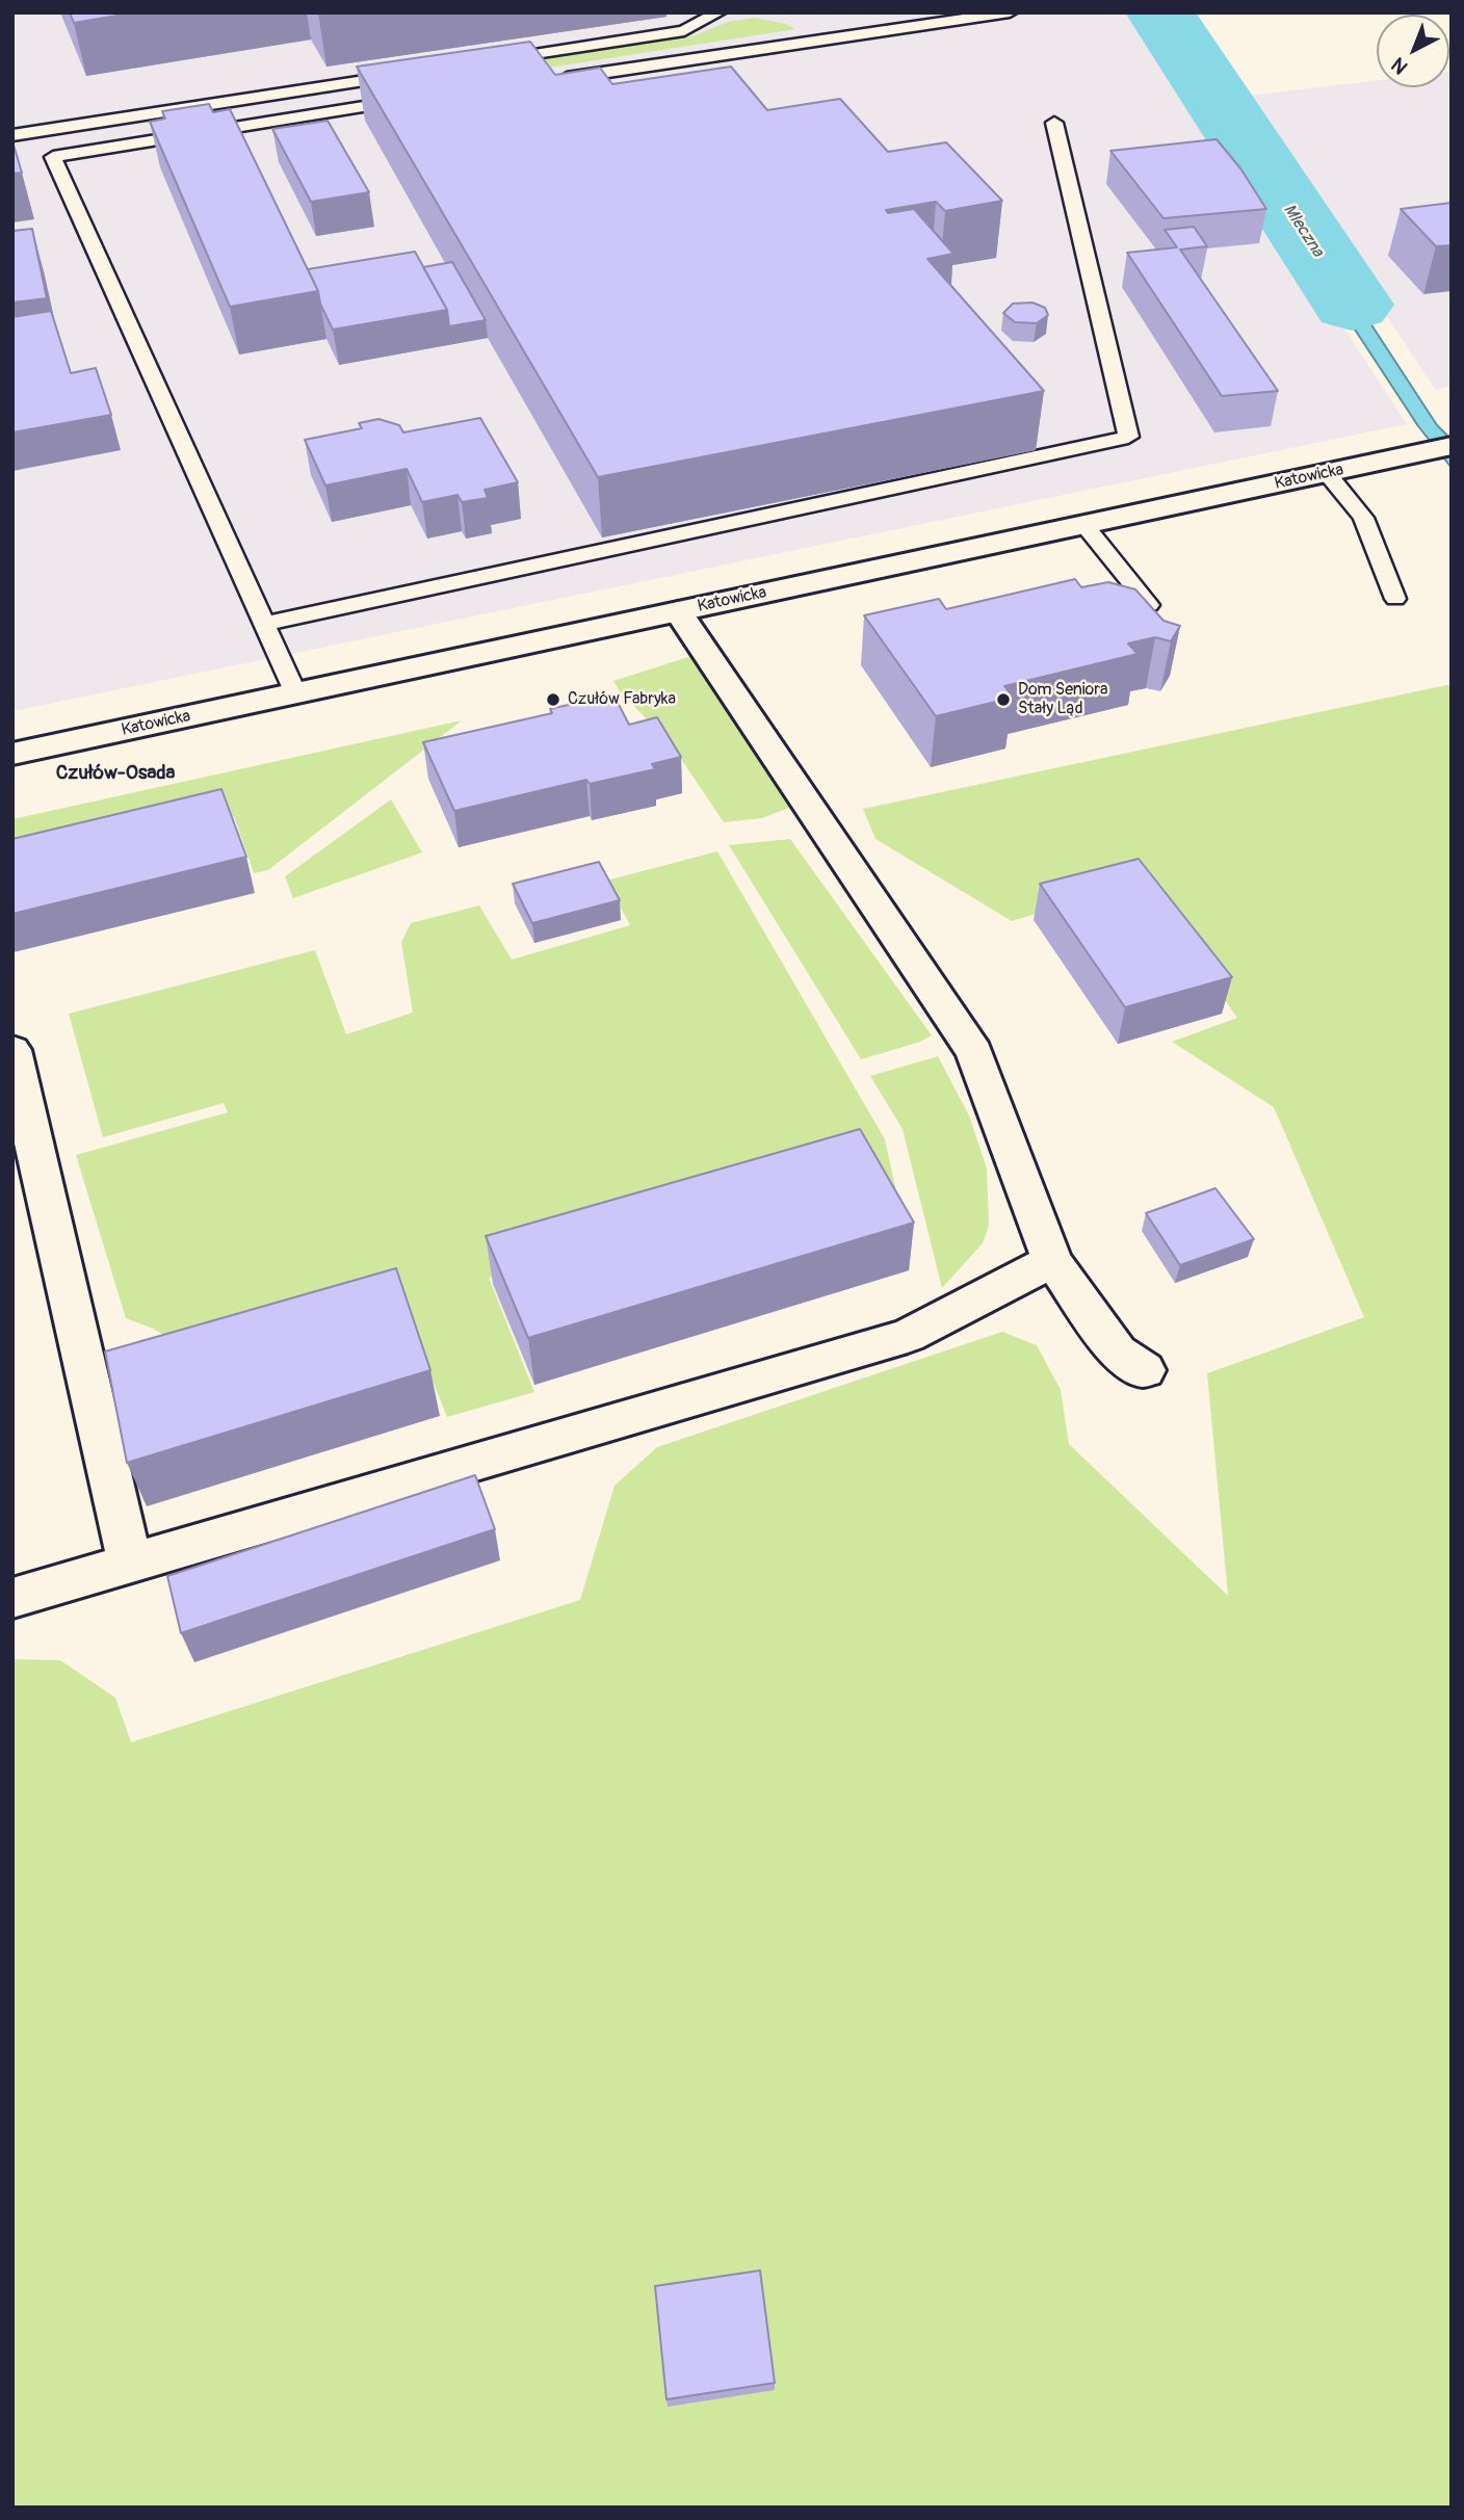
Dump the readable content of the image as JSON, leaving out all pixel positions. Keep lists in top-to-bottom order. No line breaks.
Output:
{"streets":{"street":["Katowicka"]},"districts":["Czułów-Osada"],"water":["Mleczna"],"places":["Czułów Fabryka","Dom Seniora Stały Ląd"],"north":"bottom left"}
